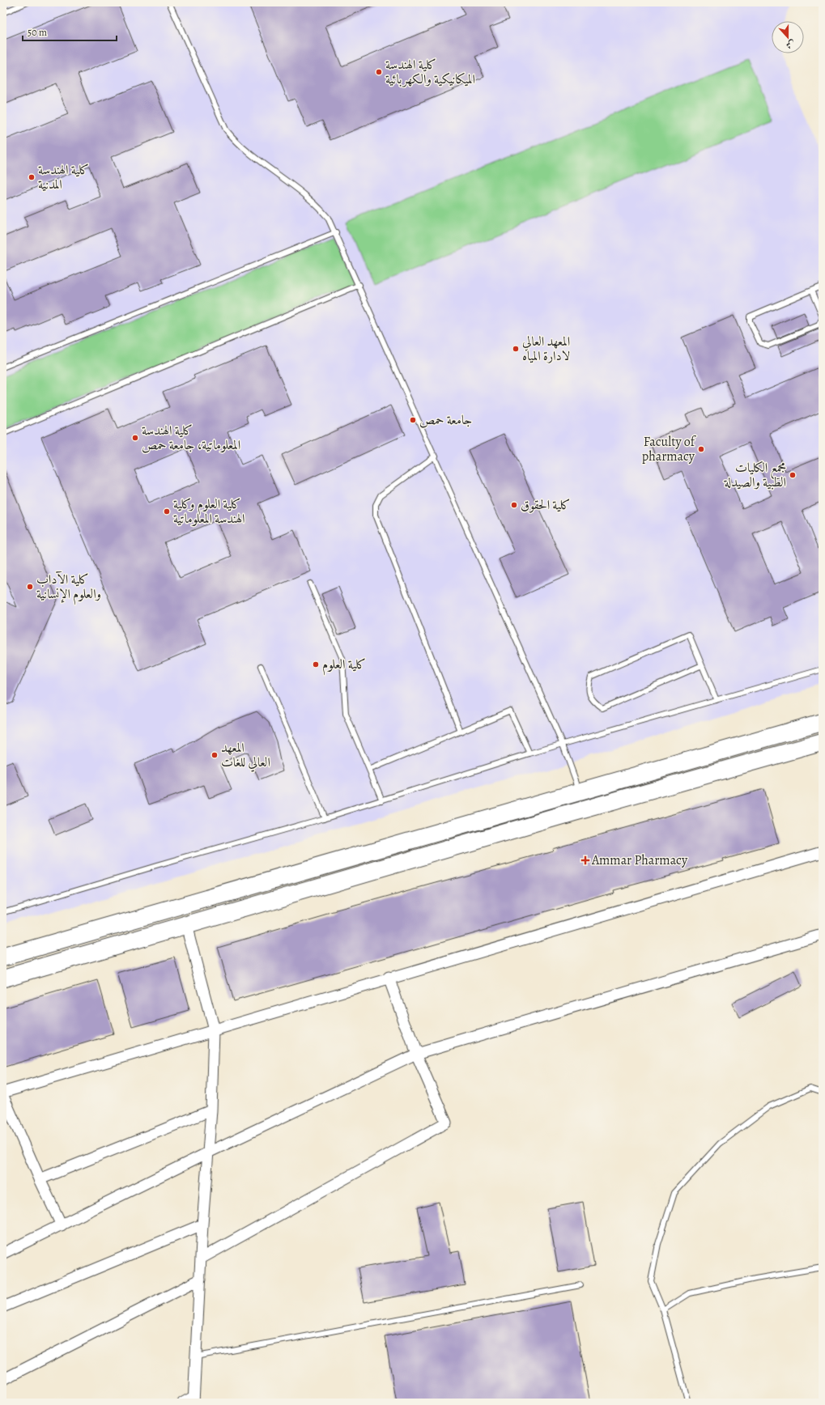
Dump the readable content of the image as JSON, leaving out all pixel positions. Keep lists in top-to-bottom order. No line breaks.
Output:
{"places":{"other":["كلية الهندسة الميكانيكية والكهربائية","كلية الهندسة المدنية","المعهد العالي لادارة المياه","جامعة حمص","كلية الهندسة المعلوماتية، جامعة حمص","Faculty of pharmacy","مجمع الكليات الطبية والصيدلة","كلية الحقوق","كلية العلوم وكلية الهندسة المعلوماتية","كلية الآداب والعلوم الإنسانية","كلية العلوم","المعهد العالي للغات"],"health":["Ammar Pharmacy"]},"scale_bar":"50 m","north":"bottom"}
